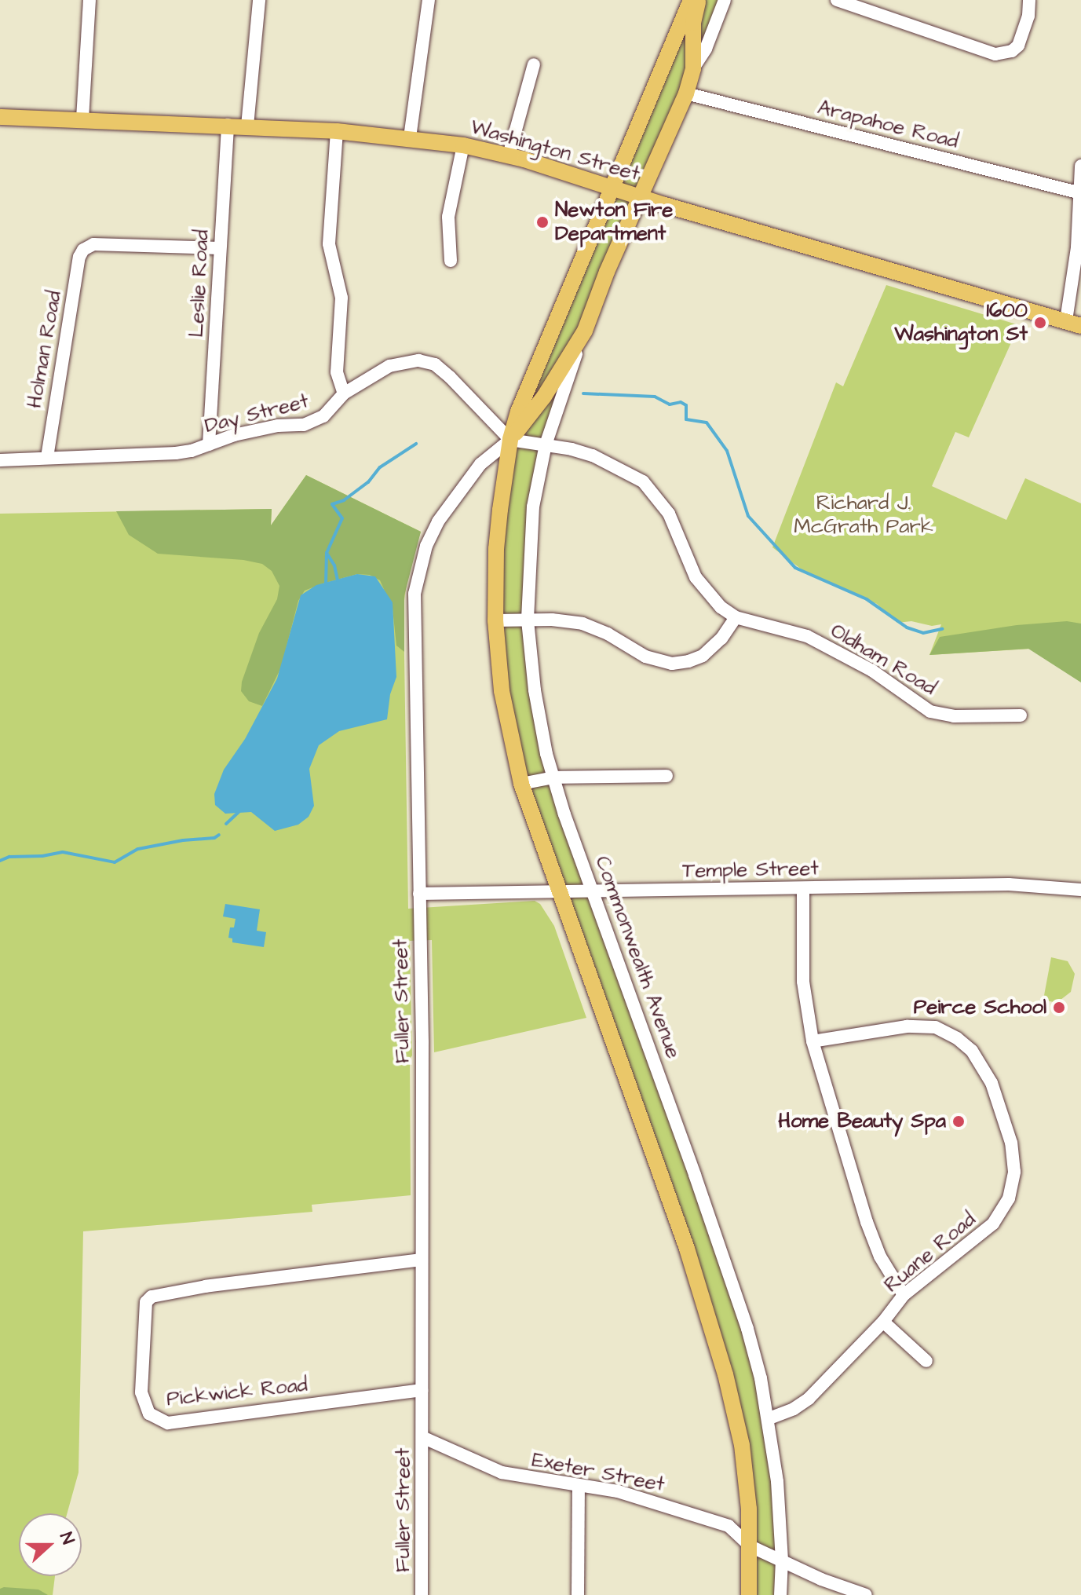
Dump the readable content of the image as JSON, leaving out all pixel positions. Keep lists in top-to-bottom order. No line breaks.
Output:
{"streets":{"main road":["Washington Street","Commonwealth Avenue"],"street":["Arapahoe Road","Leslie Road","Holman Road","Day Street","Oldham Road","Temple Street","Fuller Street","Ruane Road","Pickwick Road","Exeter Street"]},"crossings":[["Arapahoe Road","Commonwealth Avenue"],["Washington Street","Leslie Road"],["Washington Street","Commonwealth Avenue"],["Leslie Road","Holman Road"],["Leslie Road","Day Street"],["Holman Road","Day Street"],["Day Street","Oldham Road"],["Day Street","Commonwealth Avenue"],["Day Street","Fuller Street"],["Oldham Road","Commonwealth Avenue"],["Oldham Road","Fuller Street"],["Temple Street","Commonwealth Avenue"],["Temple Street","Fuller Street"],["Commonwealth Avenue","Fuller Street"],["Commonwealth Avenue","Ruane Road"],["Commonwealth Avenue","Exeter Street"],["Fuller Street","Pickwick Road"],["Fuller Street","Exeter Street"]],"parks":["Richard J. McGrath Park"],"places":["Newton Fire Department","1600 Washington St","Peirce School","Home Beauty Spa"],"north":"right"}
